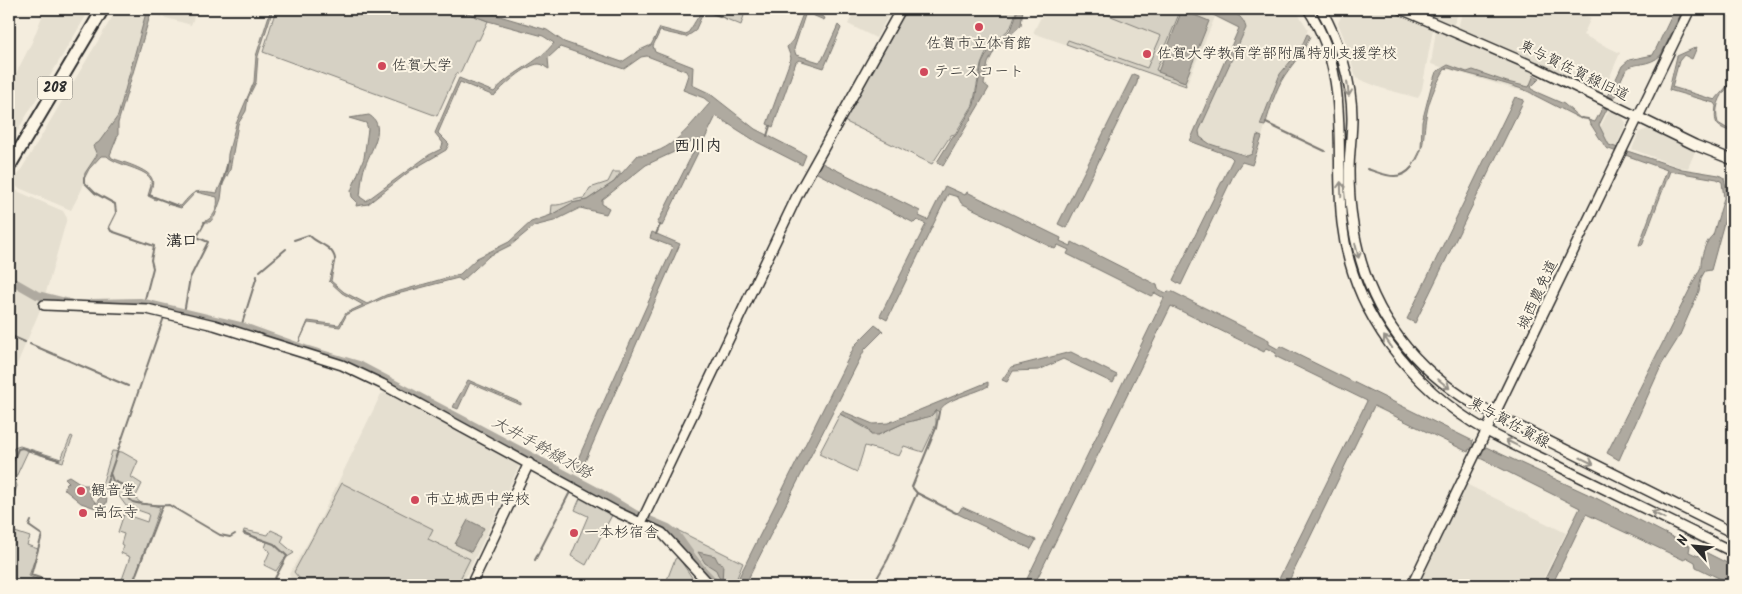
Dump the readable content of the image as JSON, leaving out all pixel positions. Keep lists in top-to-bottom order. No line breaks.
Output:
{"streets":{"highway":["208"],"street":["東与賀佐賀線旧道","城西農免道","東与賀佐賀線"]},"crossings":[["東与賀佐賀線旧道","城西農免道"],["城西農免道","東与賀佐賀線"]],"districts":["西川内","溝口"],"water":["大井手幹線水路"],"places":["佐賀市立体育館","佐賀大学教育学部附属特別支援学校","佐賀大学","テニスコート","観音堂","市立城西中学校","高伝寺","一本杉宿舎"],"north":"top left"}
